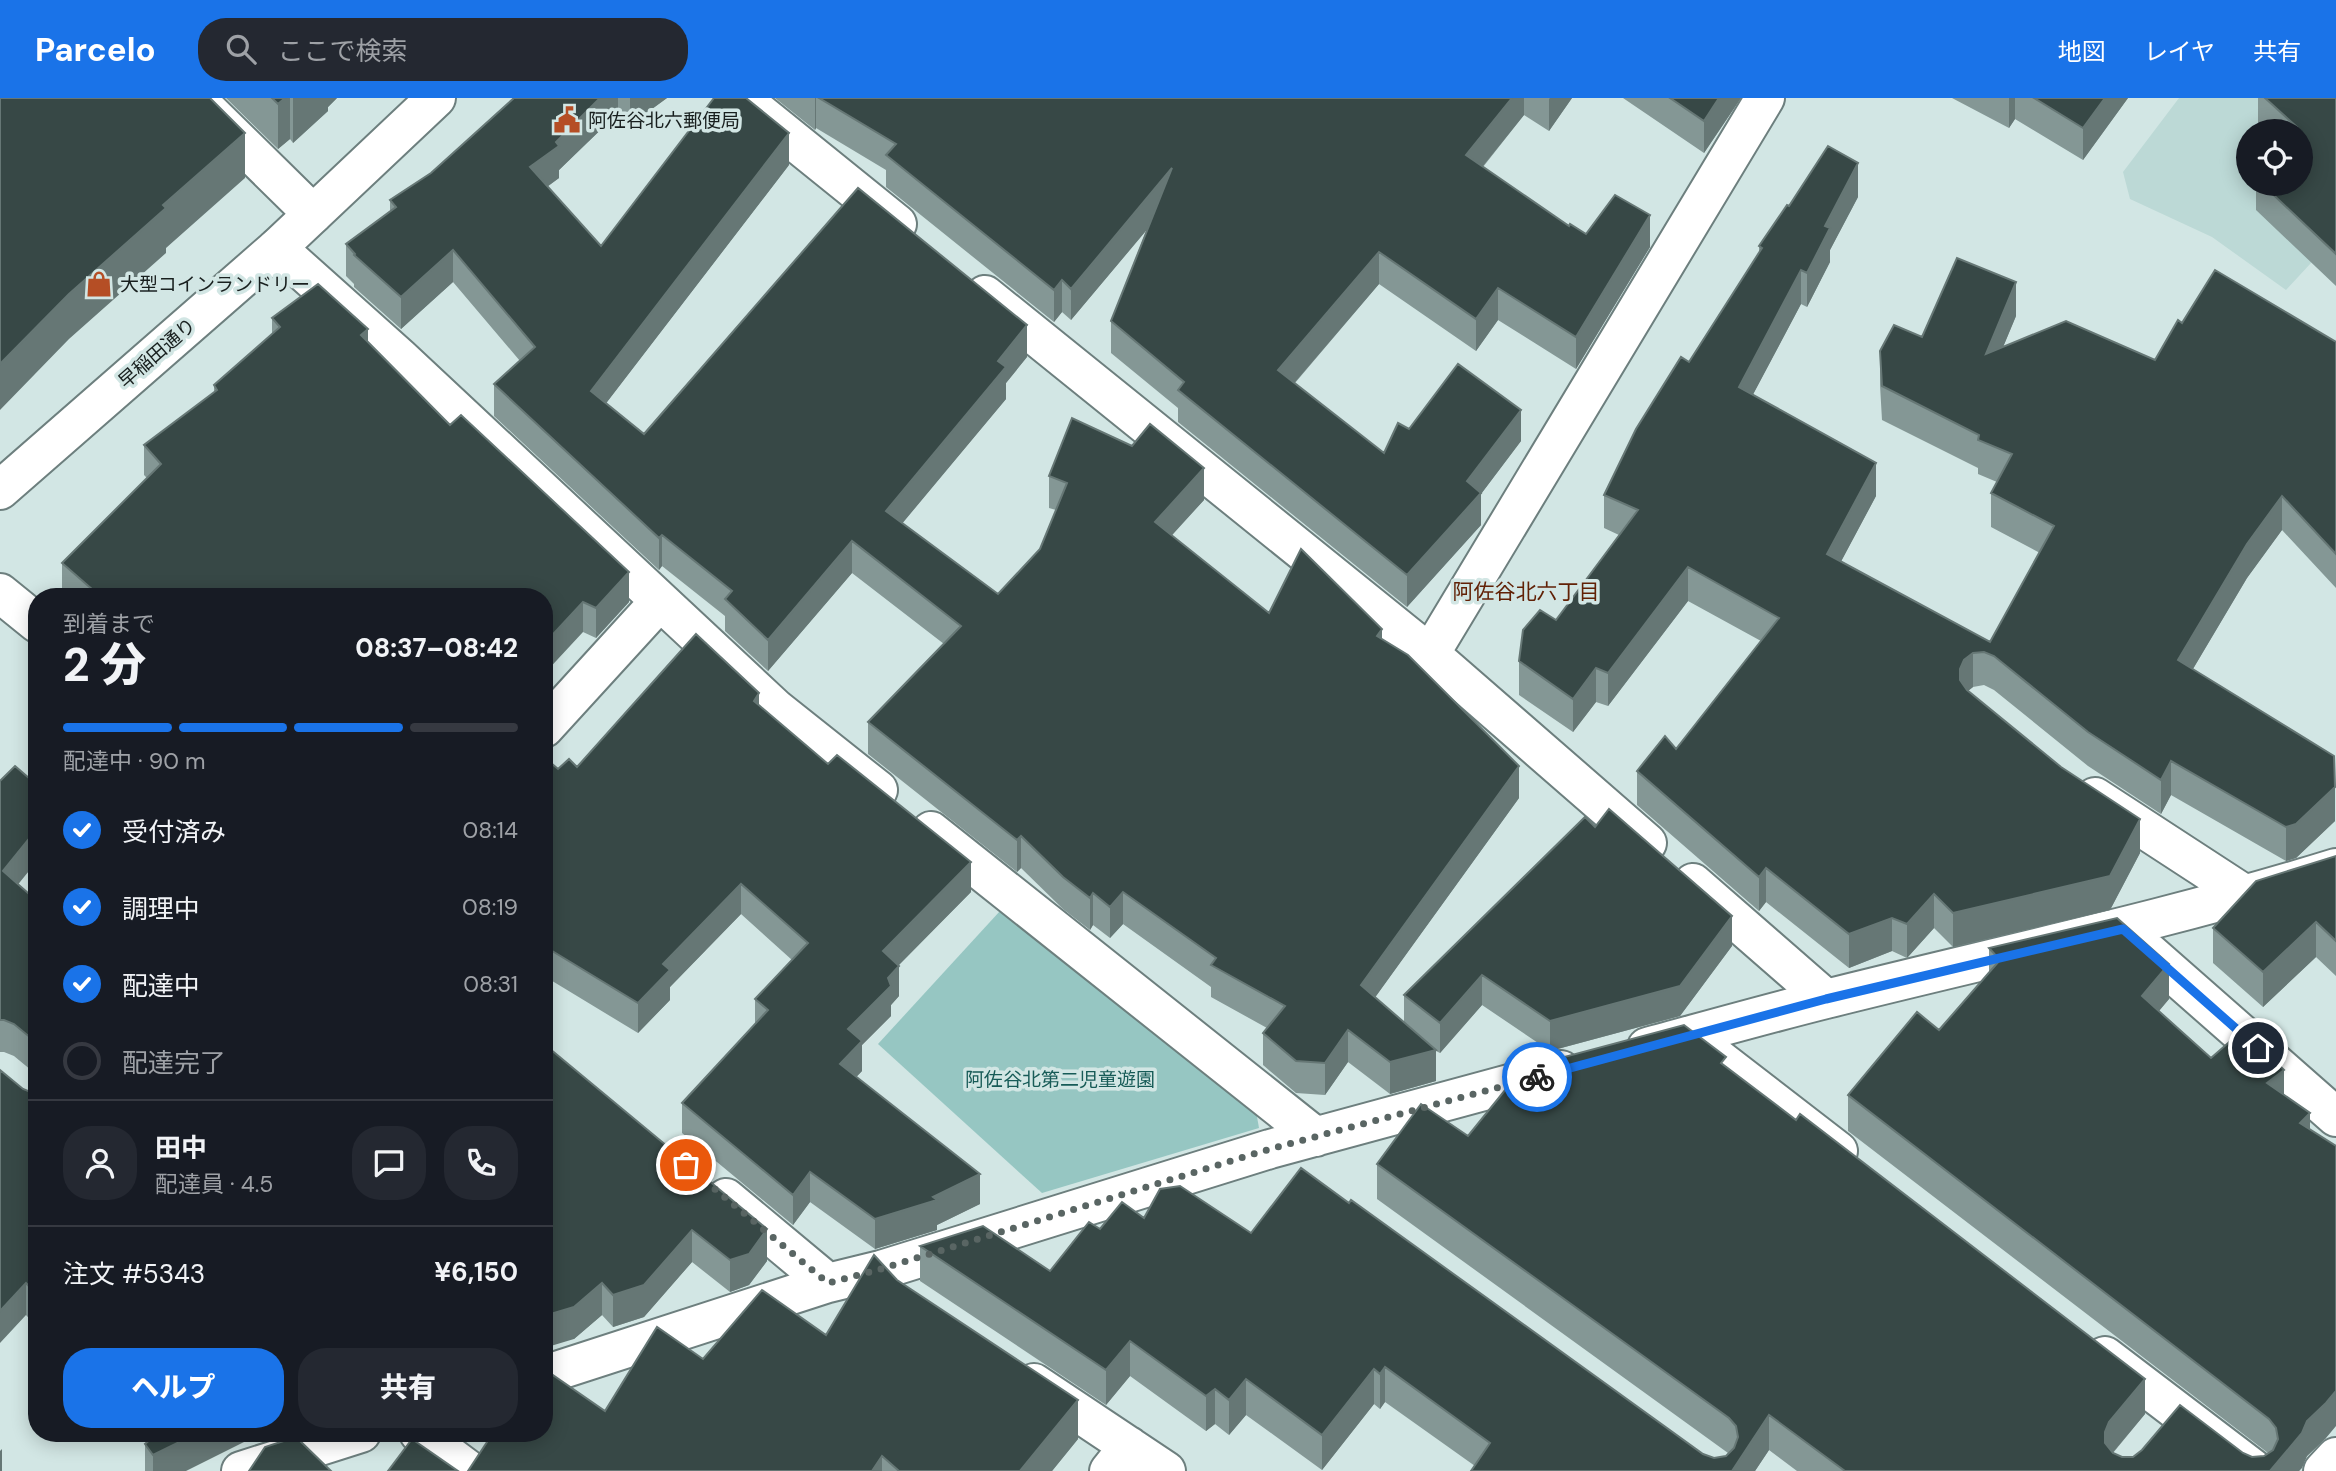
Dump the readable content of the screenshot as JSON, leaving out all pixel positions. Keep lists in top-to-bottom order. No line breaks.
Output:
{"streets":{"street":["早稲田通り"]},"districts":["阿佐谷北六丁目"],"parks":["阿佐谷北第二児童遊園"],"places":{"public building":["阿佐谷北六郵便局"],"shop":["大型コインランドリー"]},"page":{"header":"Parcelo","search":"ここで検索","nav":["地図","レイヤ","共有"],"heading":["2 分","到着まで","08:37–08:42"],"panel":["田中","配達員 · 4.5","注文 #5343","¥6,150"],"bar":"配達中 · 90 m","list":[["受付済み","08:14"],["調理中","08:19"],["配達中","08:31"],"配達完了"],"buttons":["ヘルプ","共有"]}}
